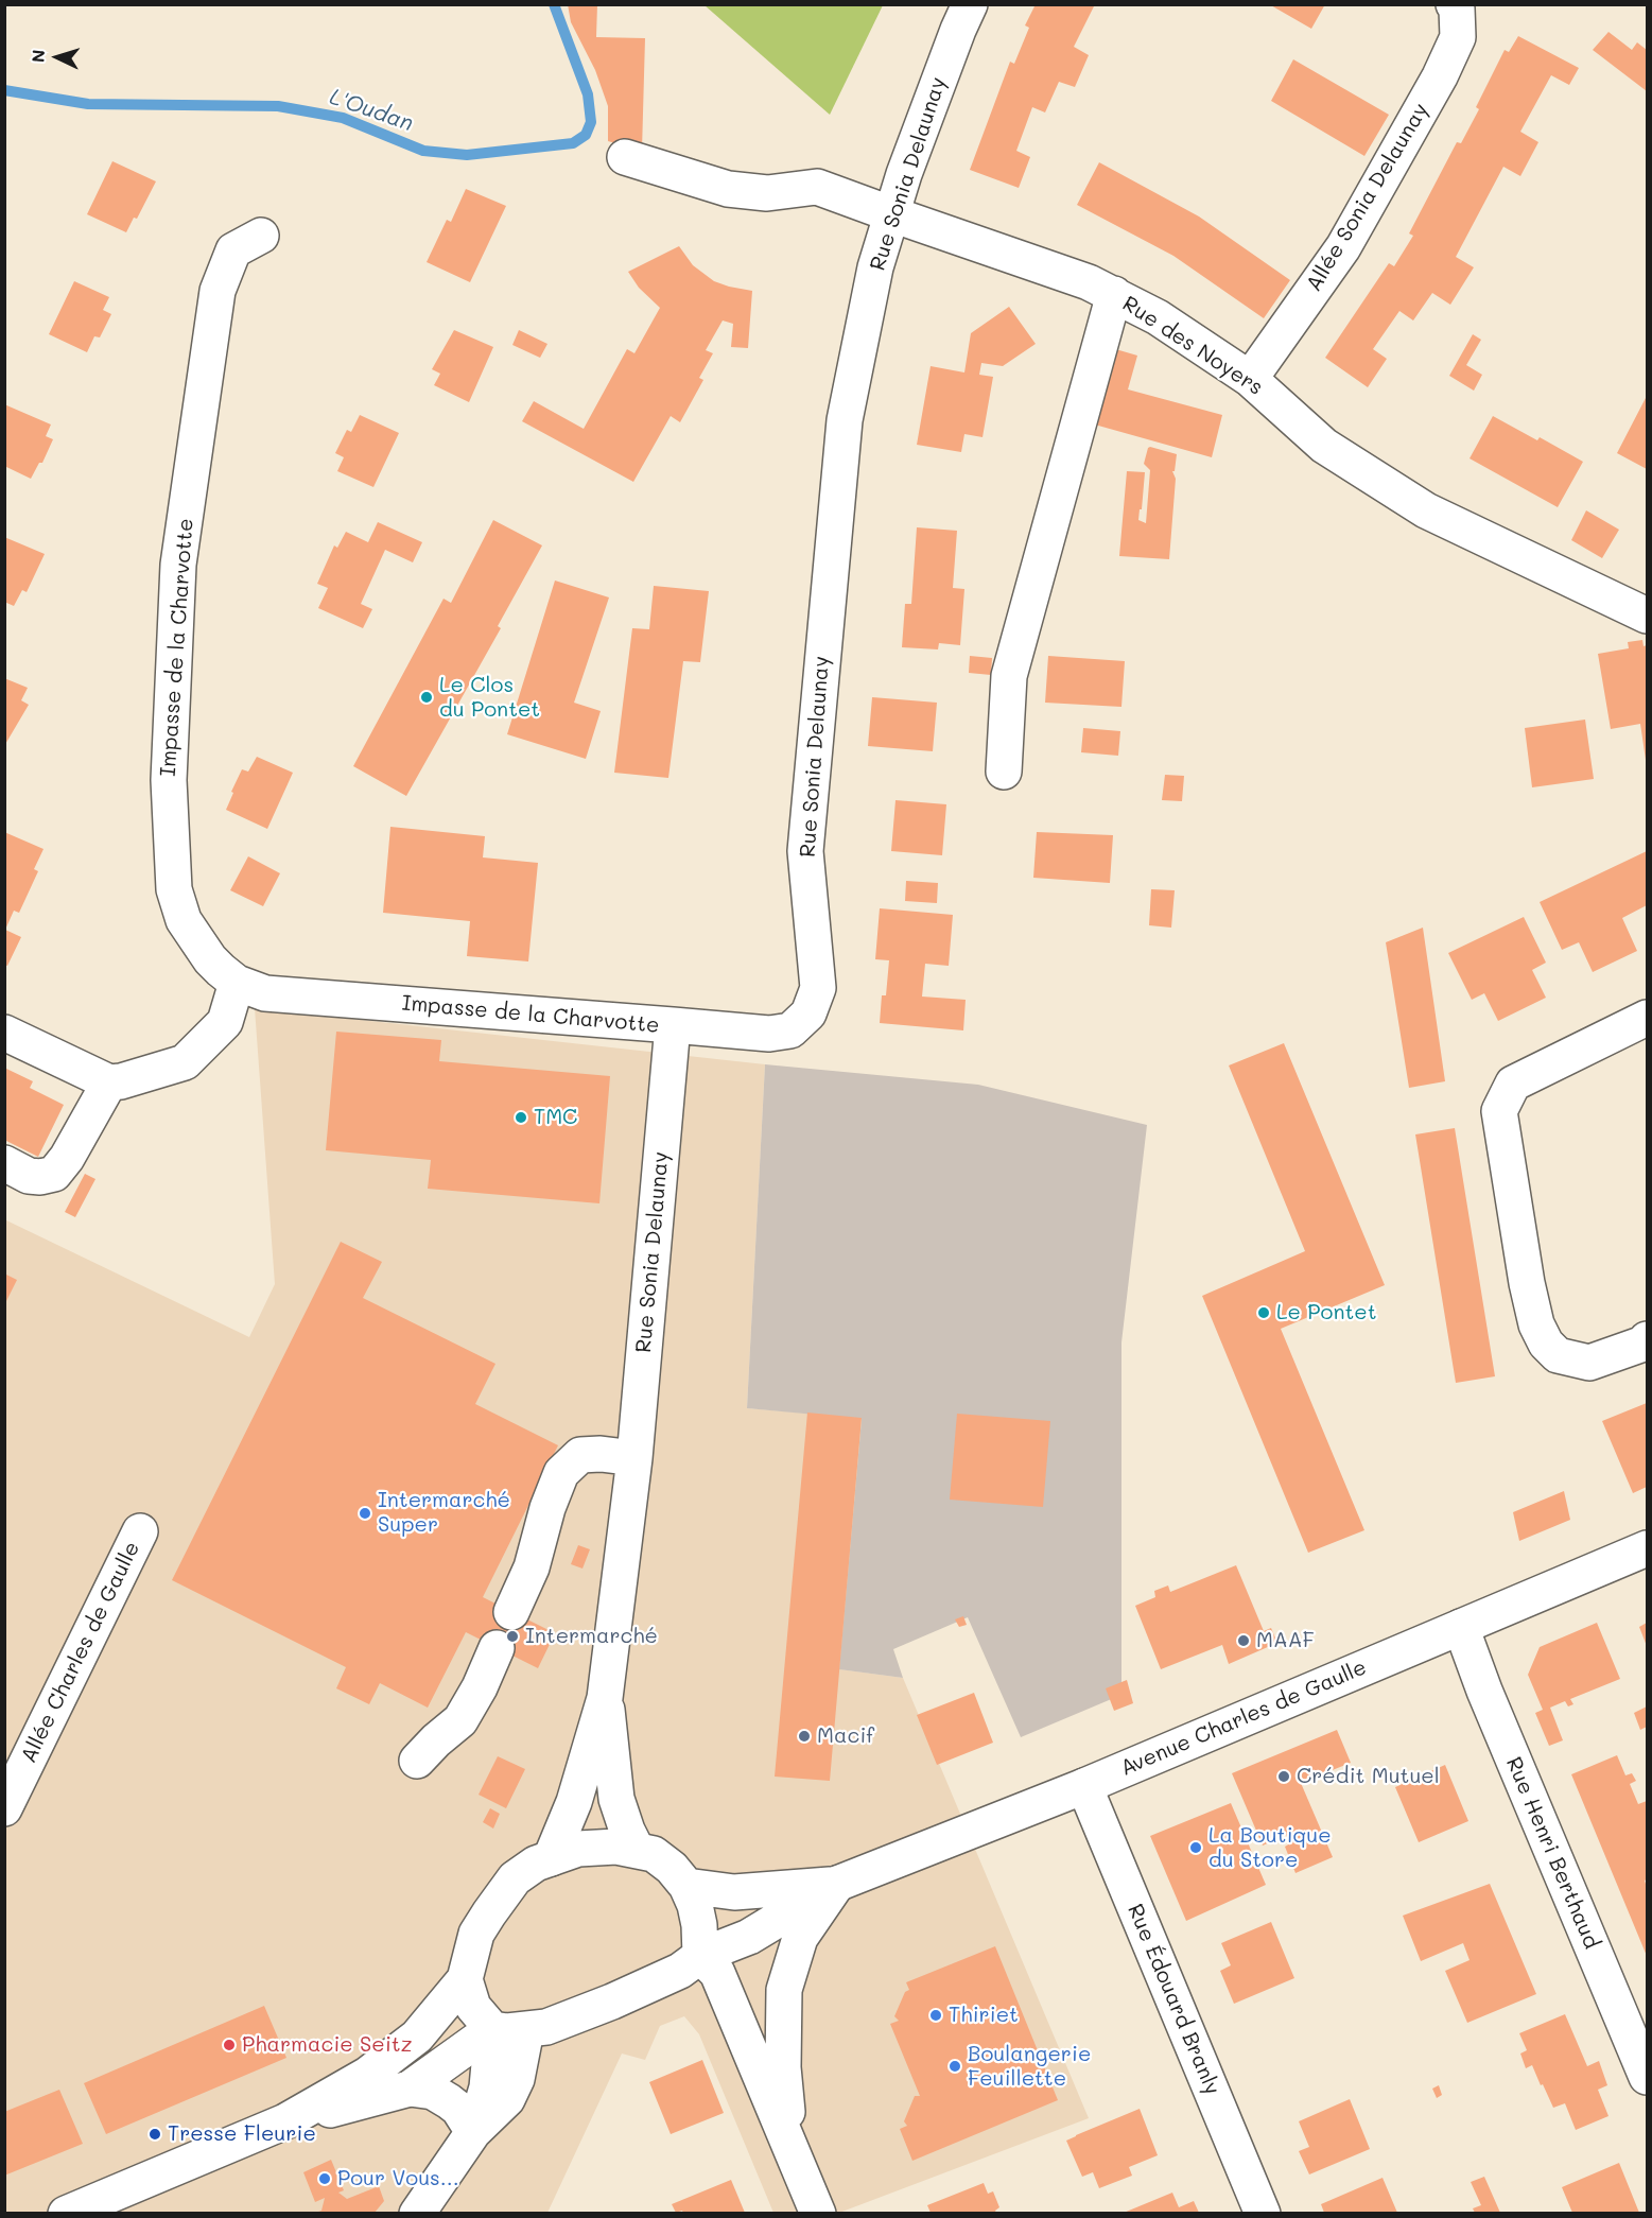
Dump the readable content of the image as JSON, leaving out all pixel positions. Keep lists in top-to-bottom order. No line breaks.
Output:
{"streets":{"street":["Rue Sonia Delaunay","Allée Sonia Delaunay","Rue des Noyers","Impasse de la Charvotte","Allée Charles de Gaulle","Avenue Charles de Gaulle","Rue Henri Berthaud","Rue Édouard Branly"]},"crossings":[["Rue Sonia Delaunay","Rue des Noyers"],["Rue Sonia Delaunay","Impasse de la Charvotte"],["Rue Sonia Delaunay","Avenue Charles de Gaulle"],["Allée Sonia Delaunay","Rue des Noyers"],["Avenue Charles de Gaulle","Rue Henri Berthaud"],["Avenue Charles de Gaulle","Rue Édouard Branly"]],"water":["L'Oudan"],"places":["Le Clos du Pontet","TMC","Le Pontet","Intermarché Super","Intermarché","MAAF","Macif","Crédit Mutuel","La Boutique du Store","Thiriet","Pharmacie Seitz","Boulangerie Feuillette","Tresse Fleurie","Pour Vous..."],"north":"left"}
